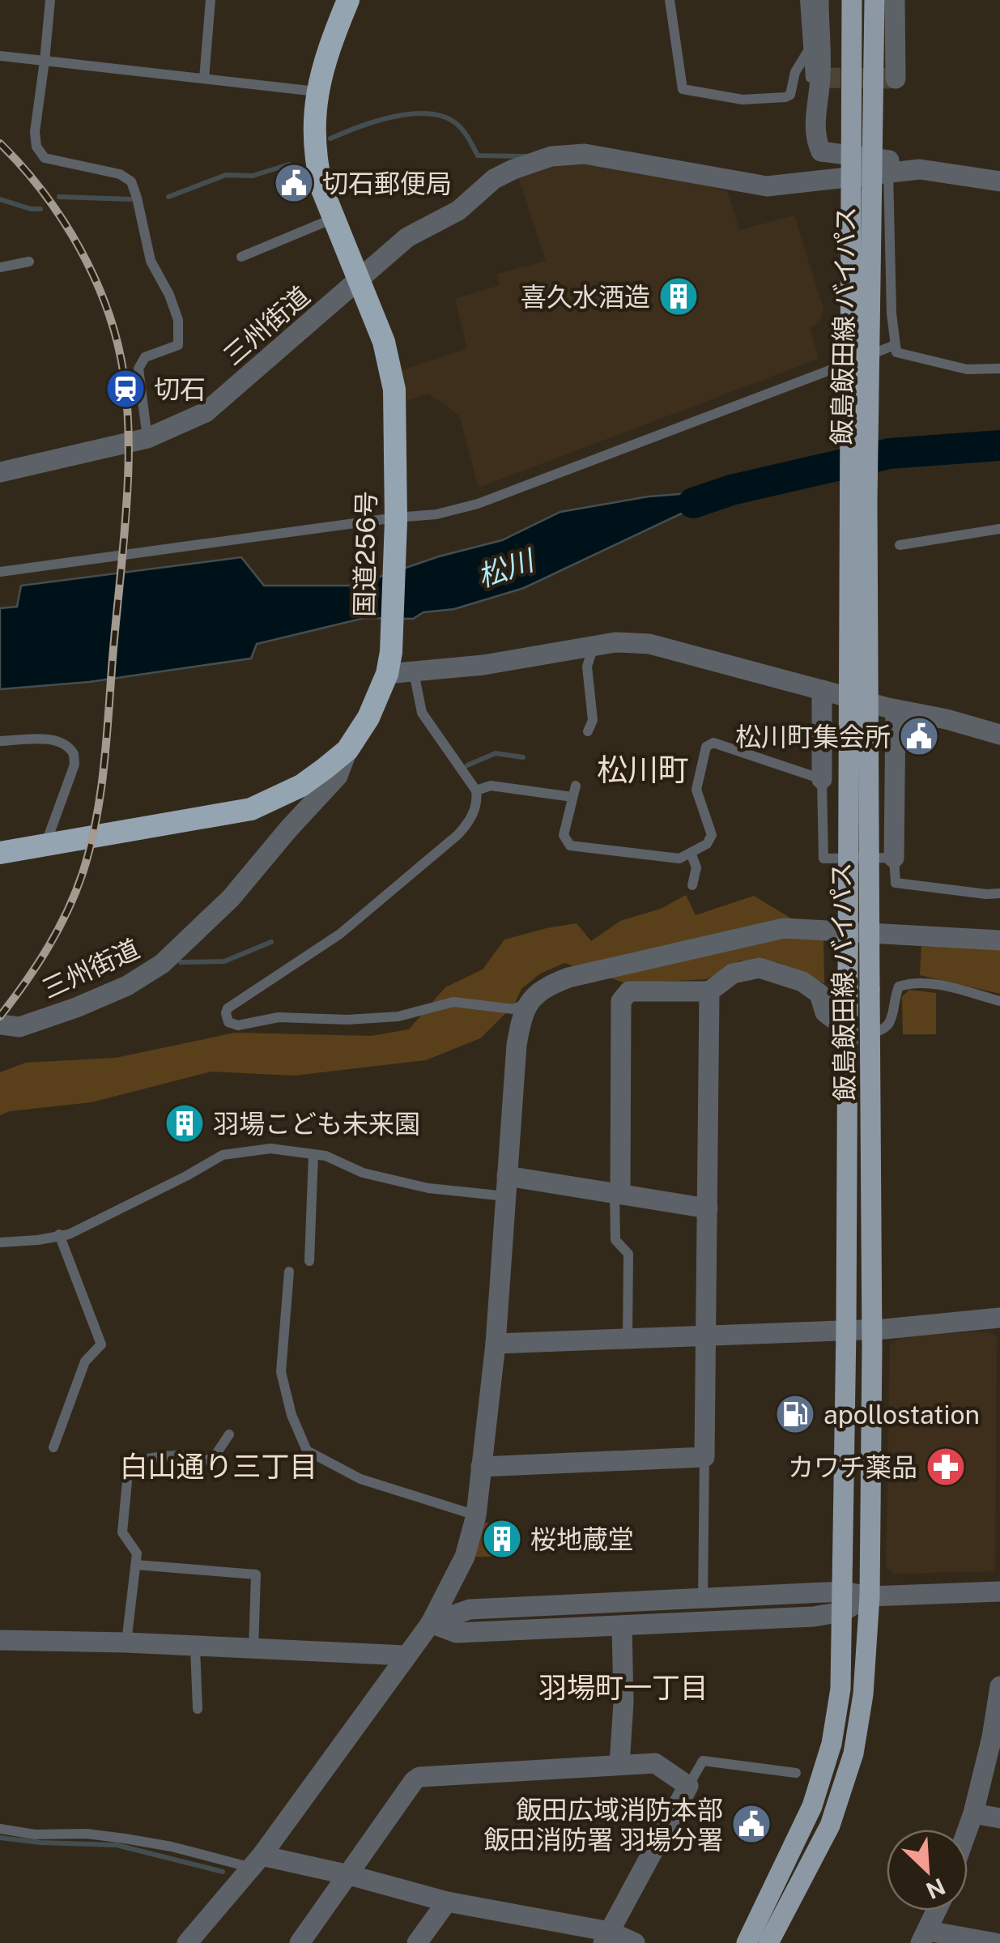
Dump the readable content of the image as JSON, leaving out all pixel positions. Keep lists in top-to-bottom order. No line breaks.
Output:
{"streets":{"highway":["国道256号"],"main road":["飯島飯田線 バイパス"],"street":["三州街道"]},"crossings":[["三州街道","国道256号"]],"districts":["松川町","白山通り三丁目","羽場町一丁目"],"water":["松川"],"places":{"public building":["切石郵便局","松川町集会所","飯田広域消防本部 飯田消防署 羽場分署"],"building":["喜久水酒造","羽場こども未来園","桜地蔵堂"],"station":["切石"],"fuel station":["apollostation"],"pharmacy":["カワチ薬品"]},"north":"bottom right"}
